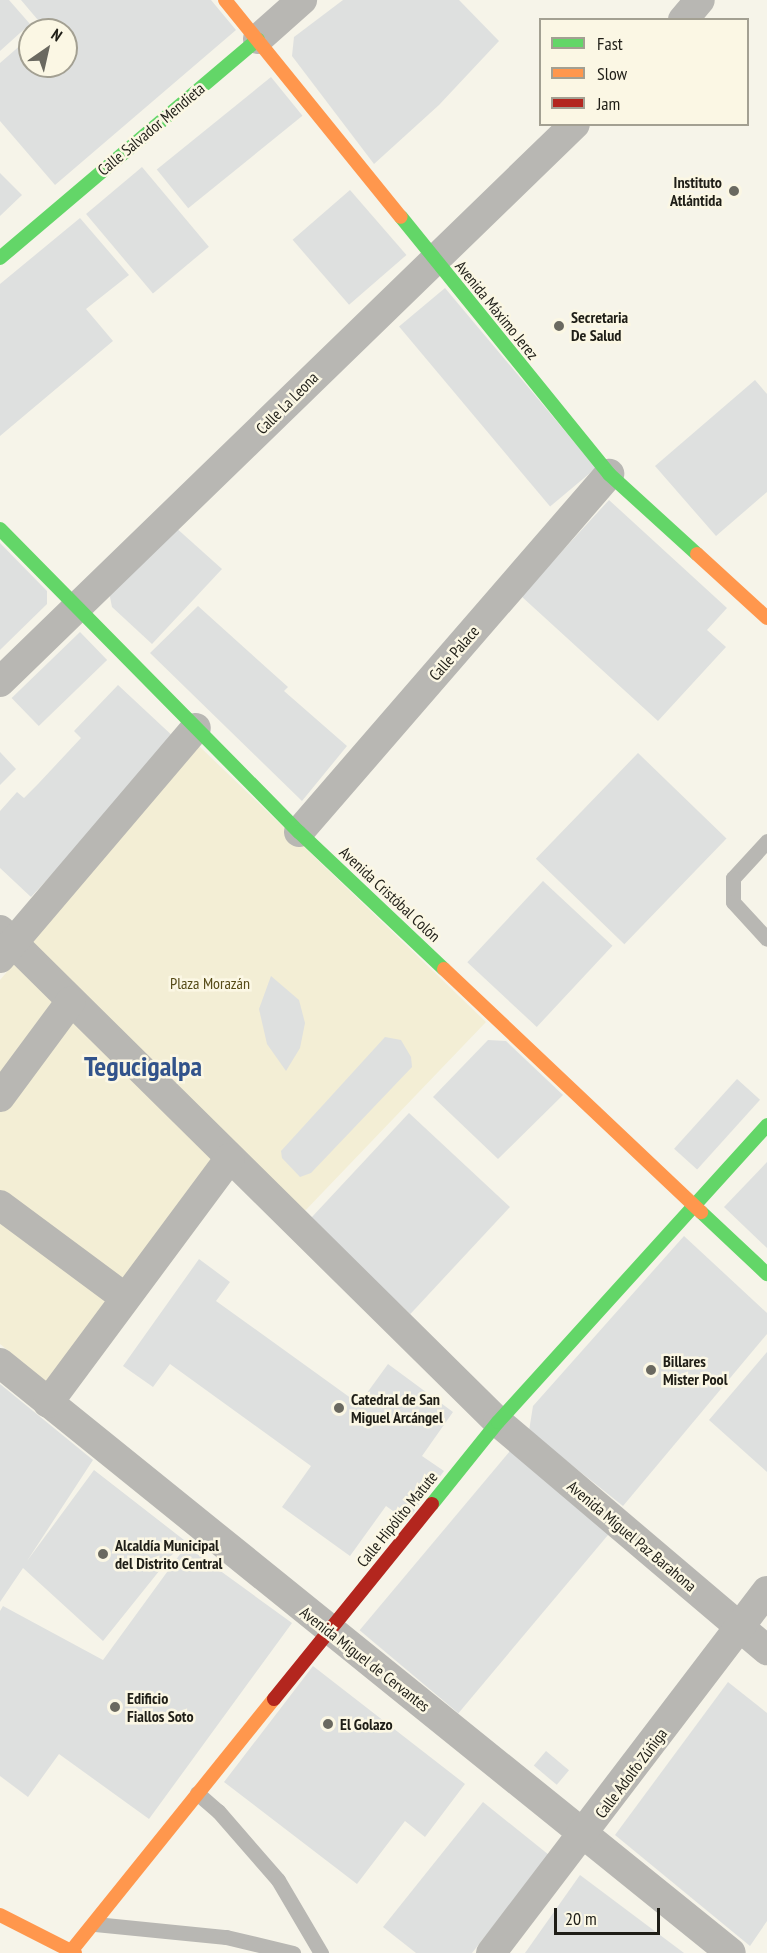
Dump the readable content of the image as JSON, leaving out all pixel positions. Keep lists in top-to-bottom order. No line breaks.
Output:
{"streets":{"main road":["Calle Salvador Mendieta","Avenida Máximo Jerez","Avenida Cristóbal Colón","Calle Hipólito Matute"],"street":["Calle La Leona","Calle Palace","Avenida Miguel Paz Barahona","Avenida Miguel de Cervantes","Calle Adolfo Zúñiga"]},"crossings":[["Calle Salvador Mendieta","Avenida Máximo Jerez"],["Avenida Máximo Jerez","Calle La Leona"],["Avenida Máximo Jerez","Calle Palace"],["Calle La Leona","Avenida Cristóbal Colón"],["Calle Palace","Avenida Cristóbal Colón"],["Avenida Cristóbal Colón","Calle Hipólito Matute"],["Calle Hipólito Matute","Avenida Miguel Paz Barahona"],["Calle Hipólito Matute","Avenida Miguel de Cervantes"],["Avenida Miguel Paz Barahona","Calle Adolfo Zúñiga"],["Avenida Miguel de Cervantes","Calle Adolfo Zúñiga"]],"districts":["Tegucigalpa"],"parks":["Plaza Morazán"],"places":["Instituto Atlántida","Secretaria De Salud","Billares Mister Pool","Catedral de San Miguel Arcángel","Alcaldía Municipal del Distrito Central","Edificio Fiallos Soto","El Golazo"],"legend":["Fast","Slow","Jam"],"scale_bar":"20 m","north":"top right"}
